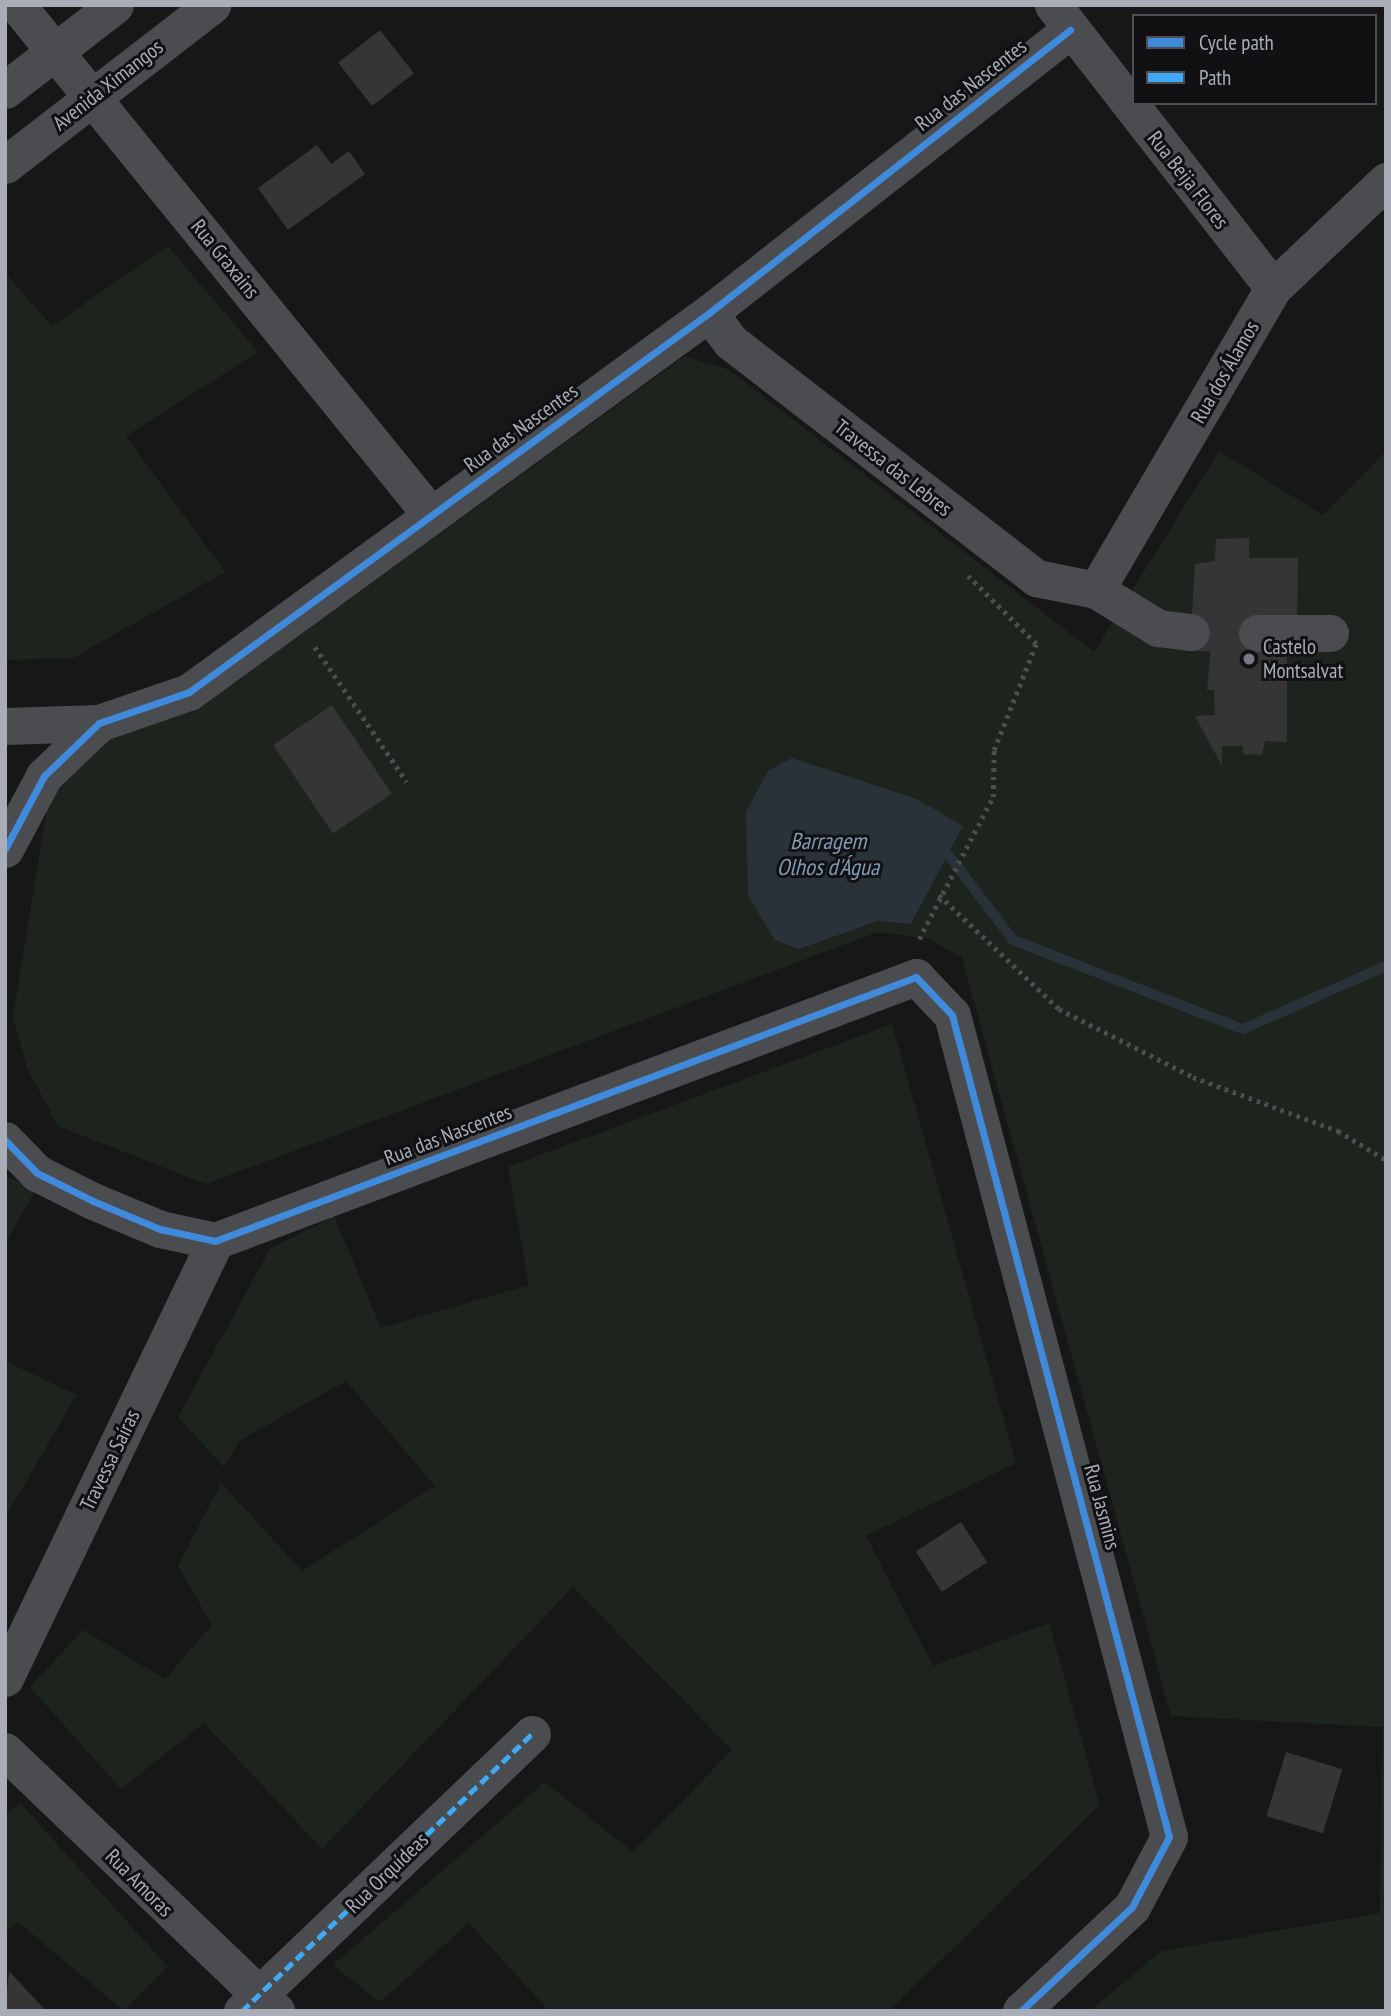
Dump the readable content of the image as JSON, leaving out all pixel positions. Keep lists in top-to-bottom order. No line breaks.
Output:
{"streets":{"street":["Avenida Ximangos","Rua das Nascentes","Rua Beija Flores","Rua Graxains","Rua dos Álamos","Travessa das Lebres","Travessa Saíras","Rua Jasmins","Rua Orquídeas","Rua Amoras"]},"crossings":[["Avenida Ximangos","Rua Graxains"],["Rua das Nascentes","Rua Beija Flores"],["Rua das Nascentes","Rua Graxains"],["Rua das Nascentes","Travessa das Lebres"],["Rua das Nascentes","Travessa Saíras"],["Rua das Nascentes","Rua Jasmins"],["Rua Beija Flores","Rua dos Álamos"],["Rua dos Álamos","Travessa das Lebres"],["Rua Orquídeas","Rua Amoras"]],"water":["Barragem Olhos d'Água"],"places":["Castelo Montsalvat"],"legend":["Cycle path","Path"]}
